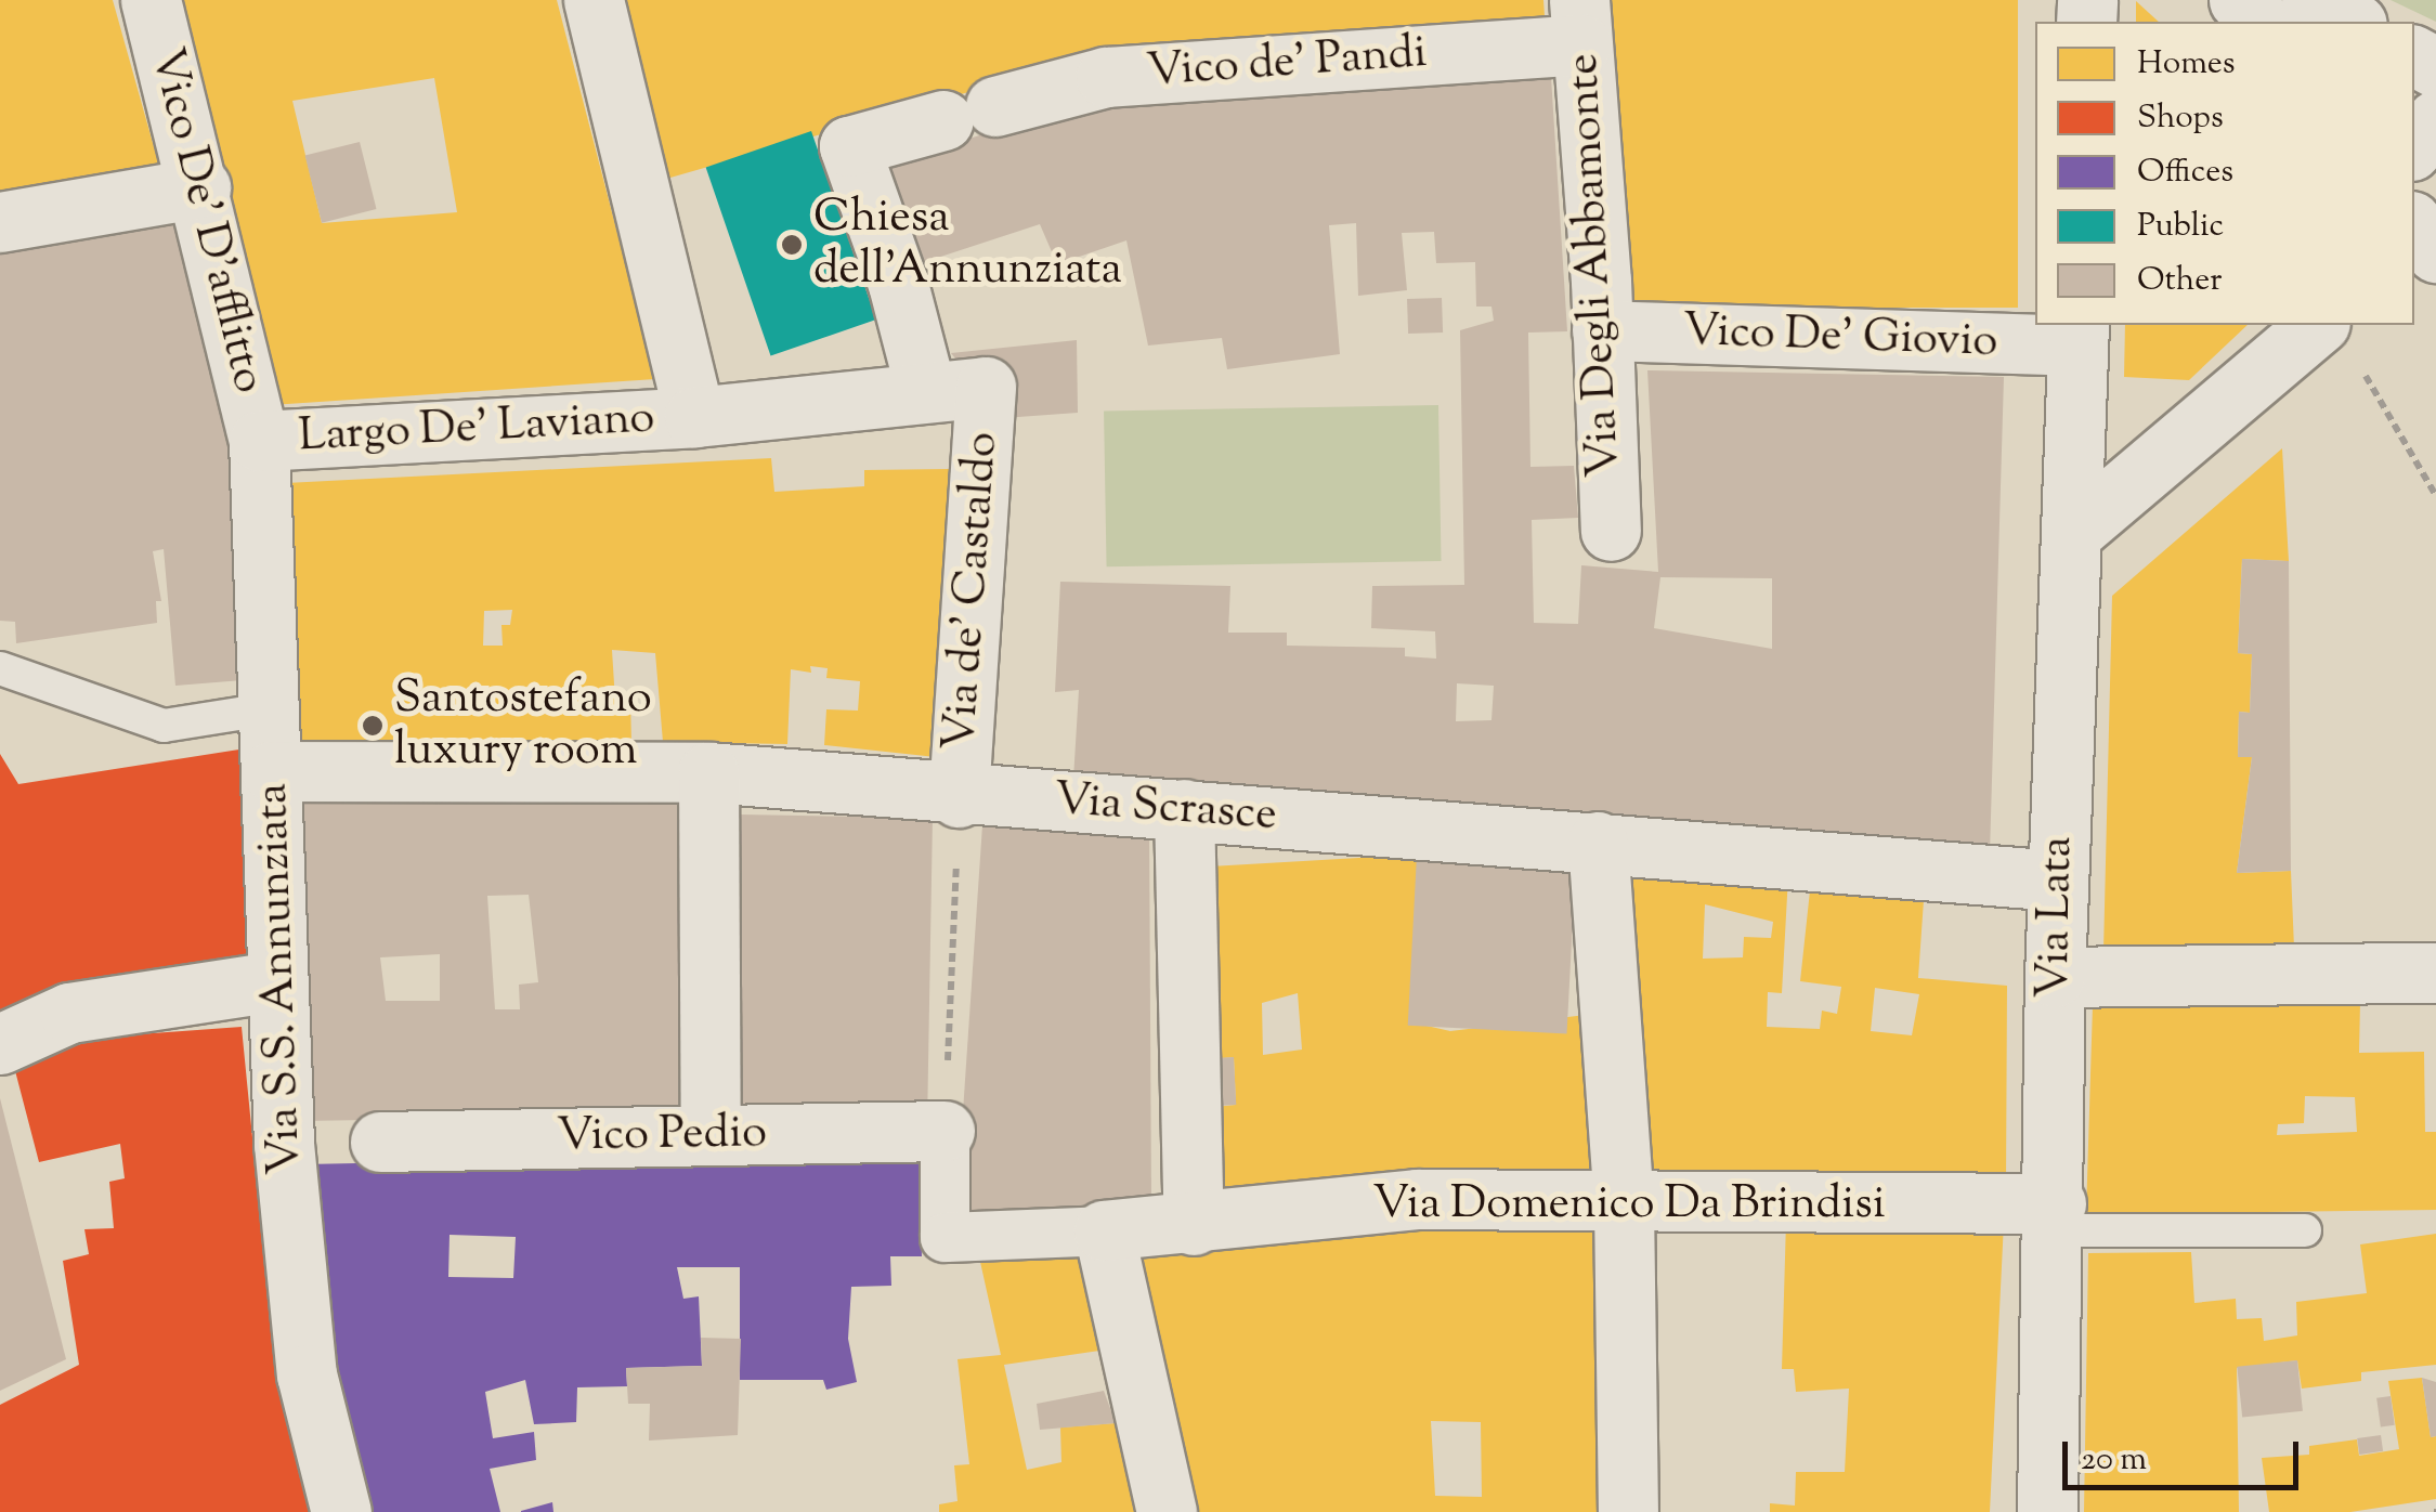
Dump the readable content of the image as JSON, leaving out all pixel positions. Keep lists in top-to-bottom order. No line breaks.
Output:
{"streets":{"street":["Vico de' Pandi","Vico De' D'afflitto","Via Degli Abbamonte","Vico De' Giovio","Largo De' Laviano","Via de' Castaldo","Via Scrasce","Via Lata","Via S.S. Annunziata","Vico Pedio","Via Domenico Da Brindisi"]},"crossings":[["Vico de' Pandi","Via Degli Abbamonte"],["Vico de' Pandi","Via de' Castaldo"],["Vico De' D'afflitto","Largo De' Laviano"],["Vico De' D'afflitto","Via S.S. Annunziata"],["Via Degli Abbamonte","Vico De' Giovio"],["Vico De' Giovio","Via Lata"],["Largo De' Laviano","Via de' Castaldo"],["Largo De' Laviano","Via S.S. Annunziata"],["Via de' Castaldo","Via Scrasce"],["Via Scrasce","Via Lata"],["Via Scrasce","Via S.S. Annunziata"],["Via Lata","Via Domenico Da Brindisi"],["Vico Pedio","Via Domenico Da Brindisi"]],"places":["Chiesa dell'Annunziata","Santostefano luxury room"],"legend":["Homes","Shops","Offices","Public","Other"],"scale_bar":"20 m"}
